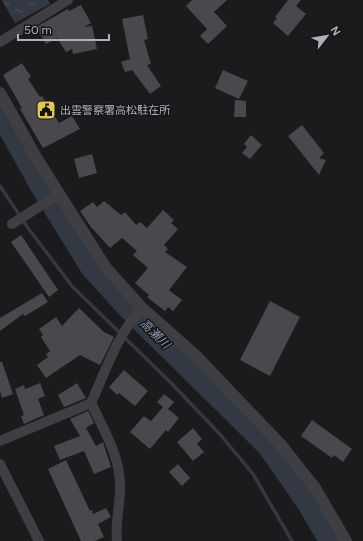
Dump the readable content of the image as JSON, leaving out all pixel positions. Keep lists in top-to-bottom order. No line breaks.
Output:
{"water":["高瀬川"],"places":{"public building":["出雲警察署高松駐在所"]},"scale_bar":"50 m","north":"top right"}
